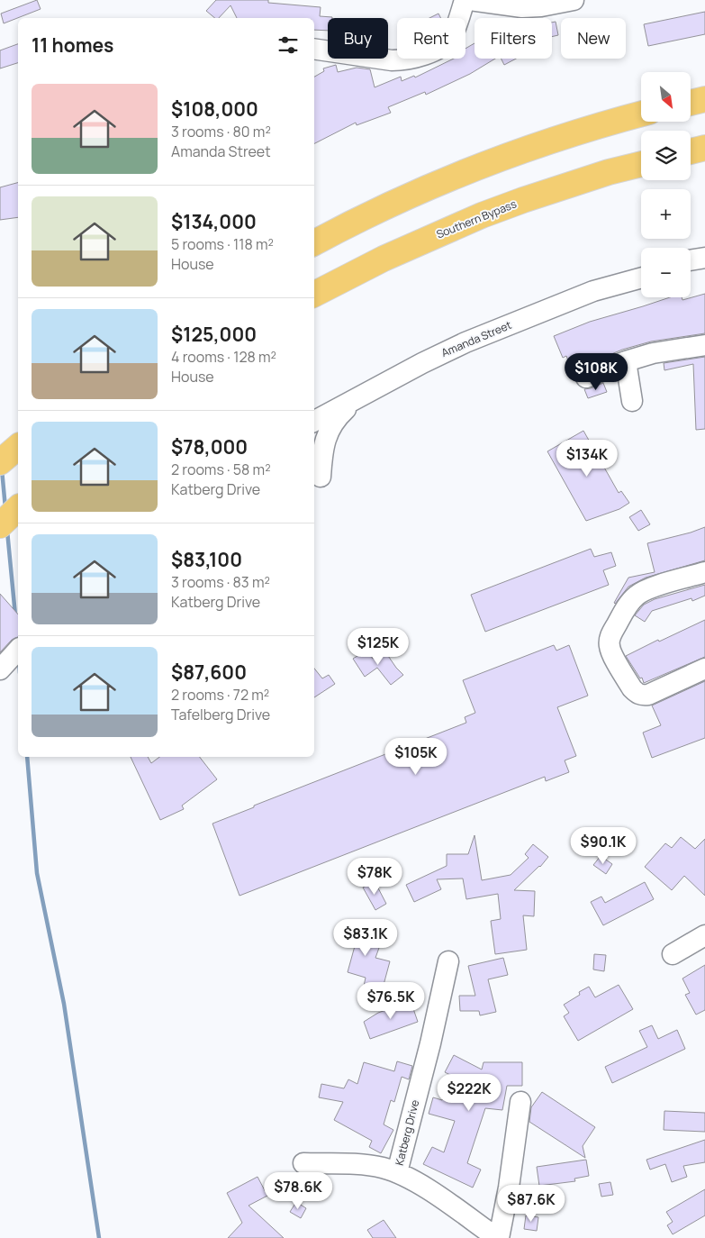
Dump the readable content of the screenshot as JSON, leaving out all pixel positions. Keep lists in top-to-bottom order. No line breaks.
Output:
{"streets":{"highway":["Southern Bypass"],"street":["Amanda Street","Katberg Drive"]},"north":"bottom right","page":{"chip":["Buy","Rent","Filters","New"],"heading":"11 homes","map_buttons":["+","−"],"list":[{"name":"$108,000","note":"3 rooms · 80 m² · Amanda Street"},{"name":"$134,000","note":"5 rooms · 118 m² · House"},{"name":"$125,000","note":"4 rooms · 128 m² · House"},{"name":"$78,000","note":"2 rooms · 58 m² · Katberg Drive"},{"name":"$83,100","note":"3 rooms · 83 m² · Katberg Drive"},{"name":"$87,600","note":"2 rooms · 72 m² · Tafelberg Drive"}],"price":["$108K","$134K","$125K","$105K","$90.1K","$78K","$83.1K","$76.5K","$222K","$78.6K","$87.6K"]}}
